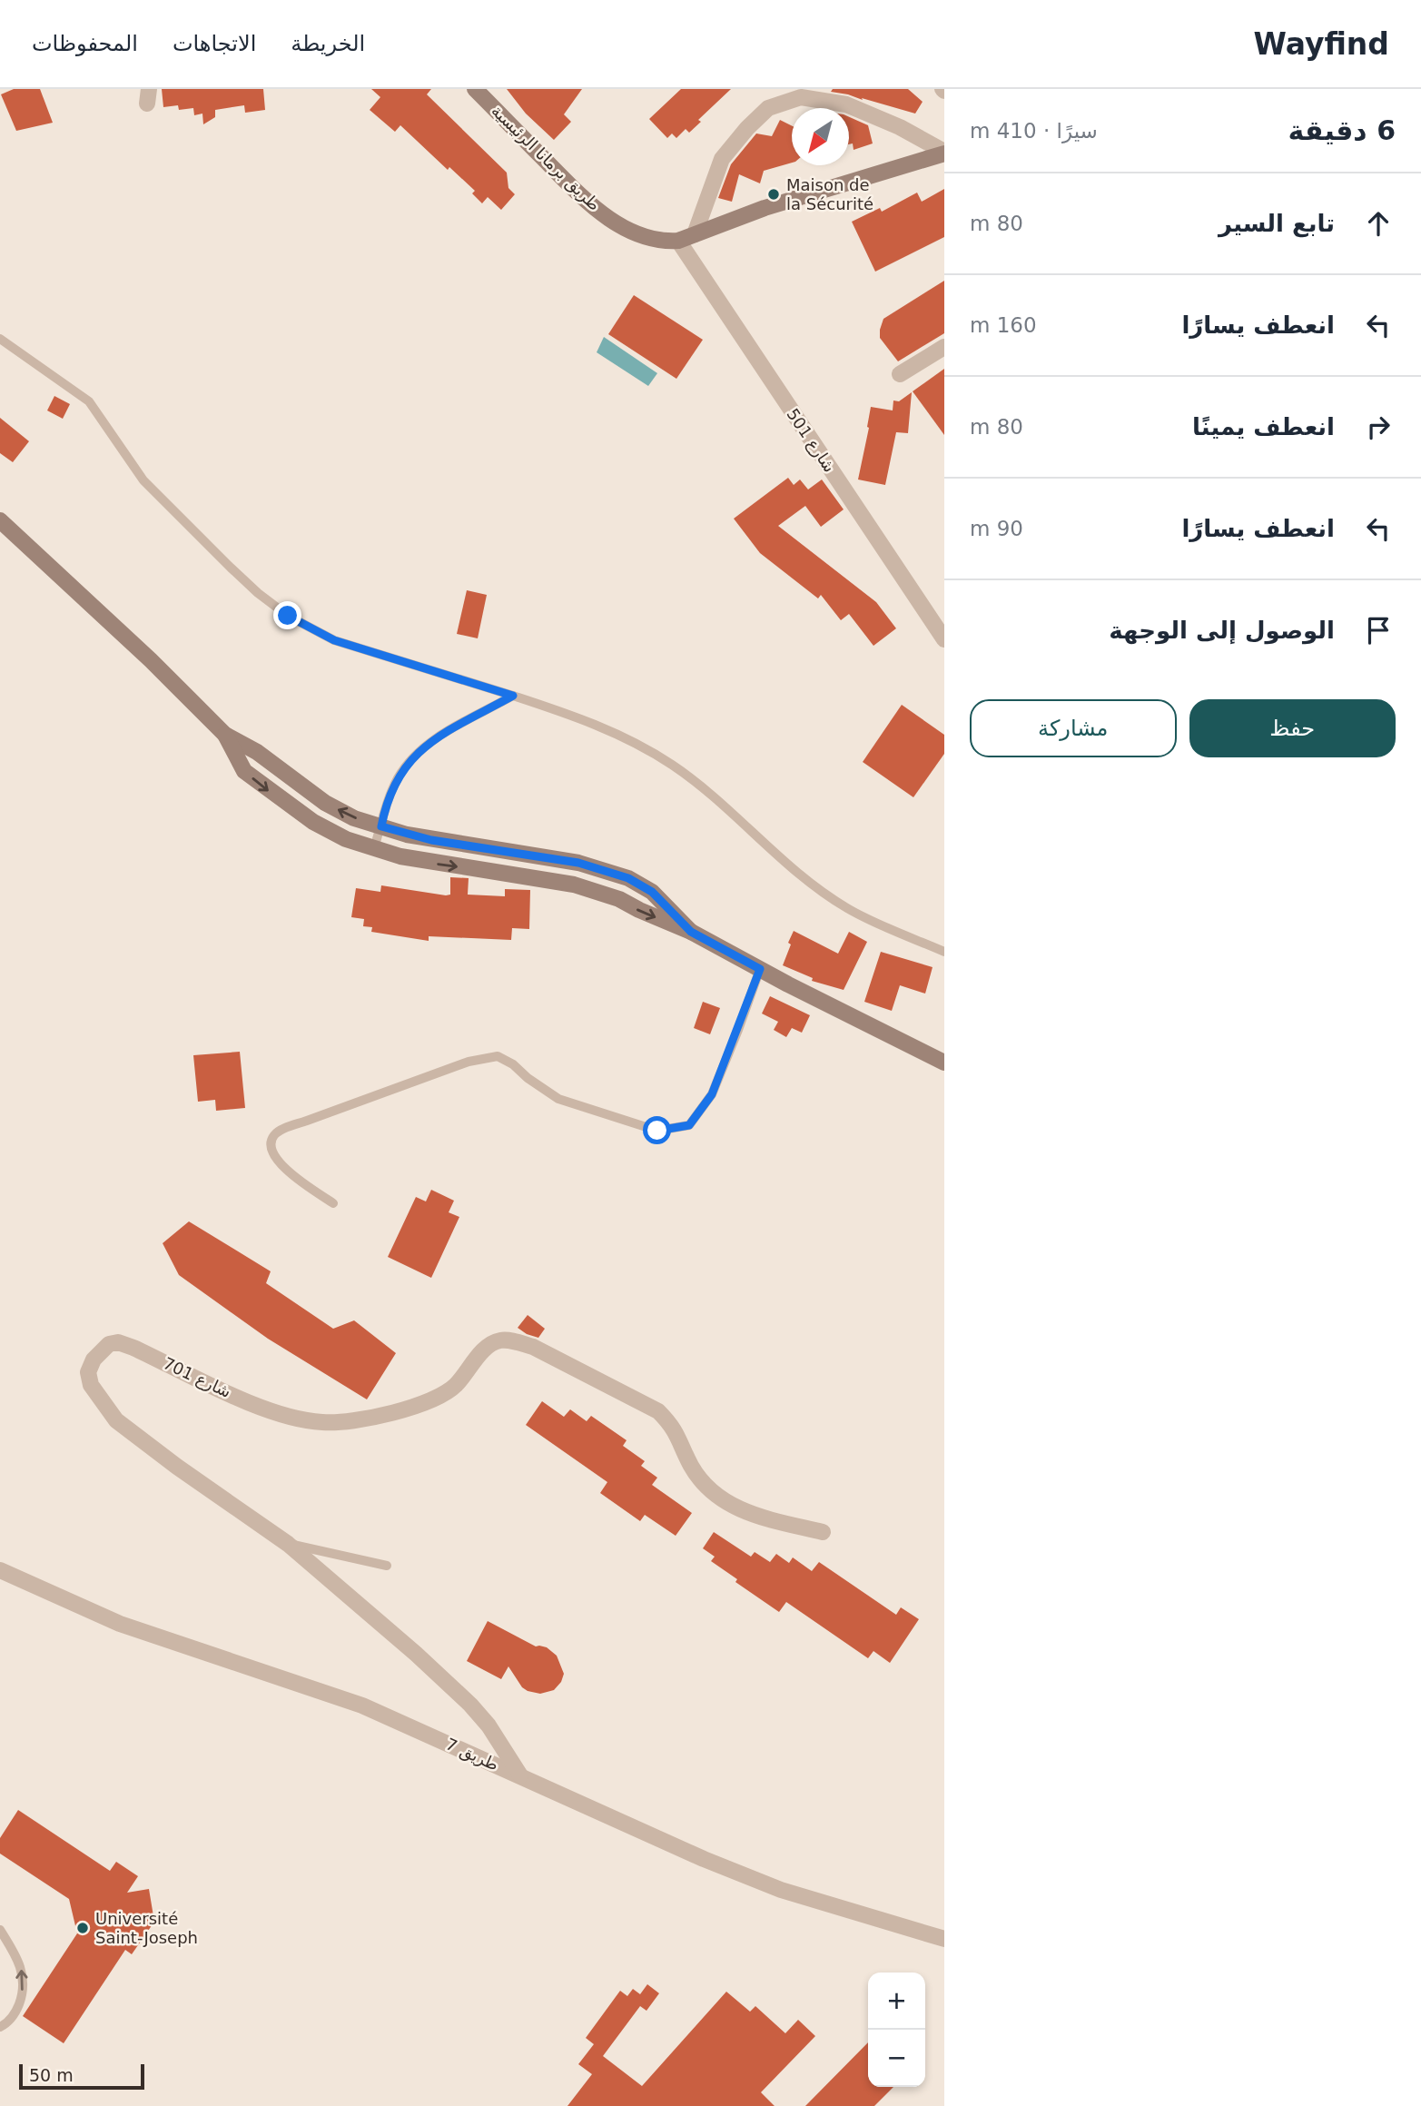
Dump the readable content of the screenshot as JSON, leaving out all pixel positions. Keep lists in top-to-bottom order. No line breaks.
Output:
{"streets":{"street":["طريق برمانا الرئيسية","شارع 501","شارع 701","طريق 7"]},"crossings":[["طريق برمانا الرئيسية","شارع 501"],["شارع 701","طريق 7"]],"places":["Maison de la Sécurité","Université Saint-Joseph"],"scale_bar":"50 m","north":"bottom left","page":{"header":"Wayfind","nav":["الخريطة","الاتجاهات","المحفوظات"],"heading":["6 دقيقة","سيرًا · 410 m"],"list":[["تابع السير","80 m"],["انعطف يسارًا","160 m"],["انعطف يمينًا","80 m"],["انعطف يسارًا","90 m"],"الوصول إلى الوجهة"],"buttons":["حفظ","مشاركة"],"map_buttons":["+","−"],"scale":"50 m"}}
